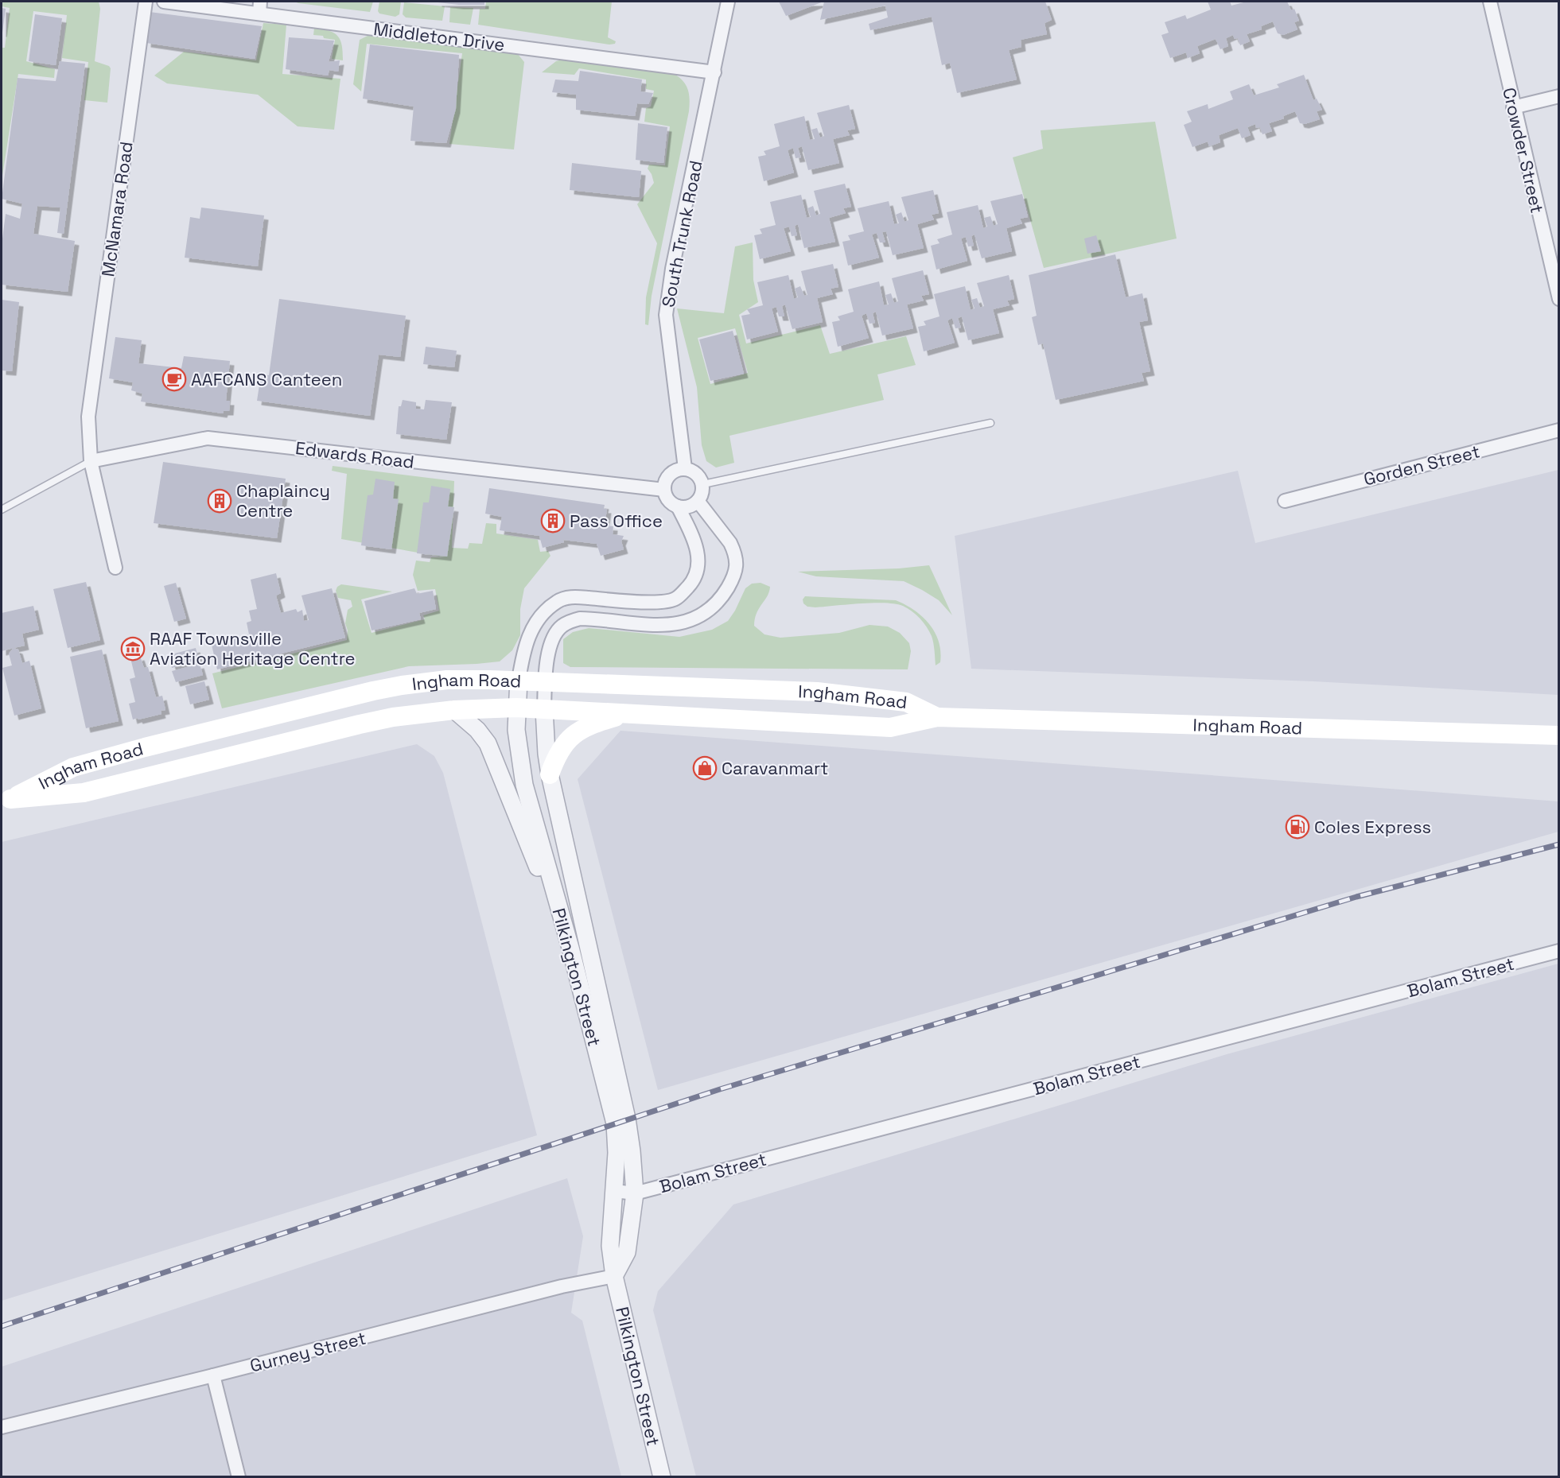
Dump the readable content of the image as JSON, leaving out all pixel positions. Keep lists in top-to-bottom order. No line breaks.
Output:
{"streets":{"main road":["Ingham Road"],"street":["Middleton Drive","Crowder Street","McNamara Road","South Trunk Road","Edwards Road","Gorden Street","Pilkington Street","Bolam Street","Gurney Street"]},"crossings":[["Middleton Drive","South Trunk Road"],["McNamara Road","Edwards Road"],["South Trunk Road","Edwards Road"],["South Trunk Road","Pilkington Street"],["Edwards Road","Pilkington Street"],["Ingham Road","Pilkington Street"],["Pilkington Street","Bolam Street"],["Pilkington Street","Gurney Street"]],"places":{"cafe":["AAFCANS Canteen"],"building":["Chaplaincy Centre","Pass Office"],"museum":["RAAF Townsville Aviation Heritage Centre"],"shop":["Caravanmart"],"fuel station":["Coles Express"]}}
